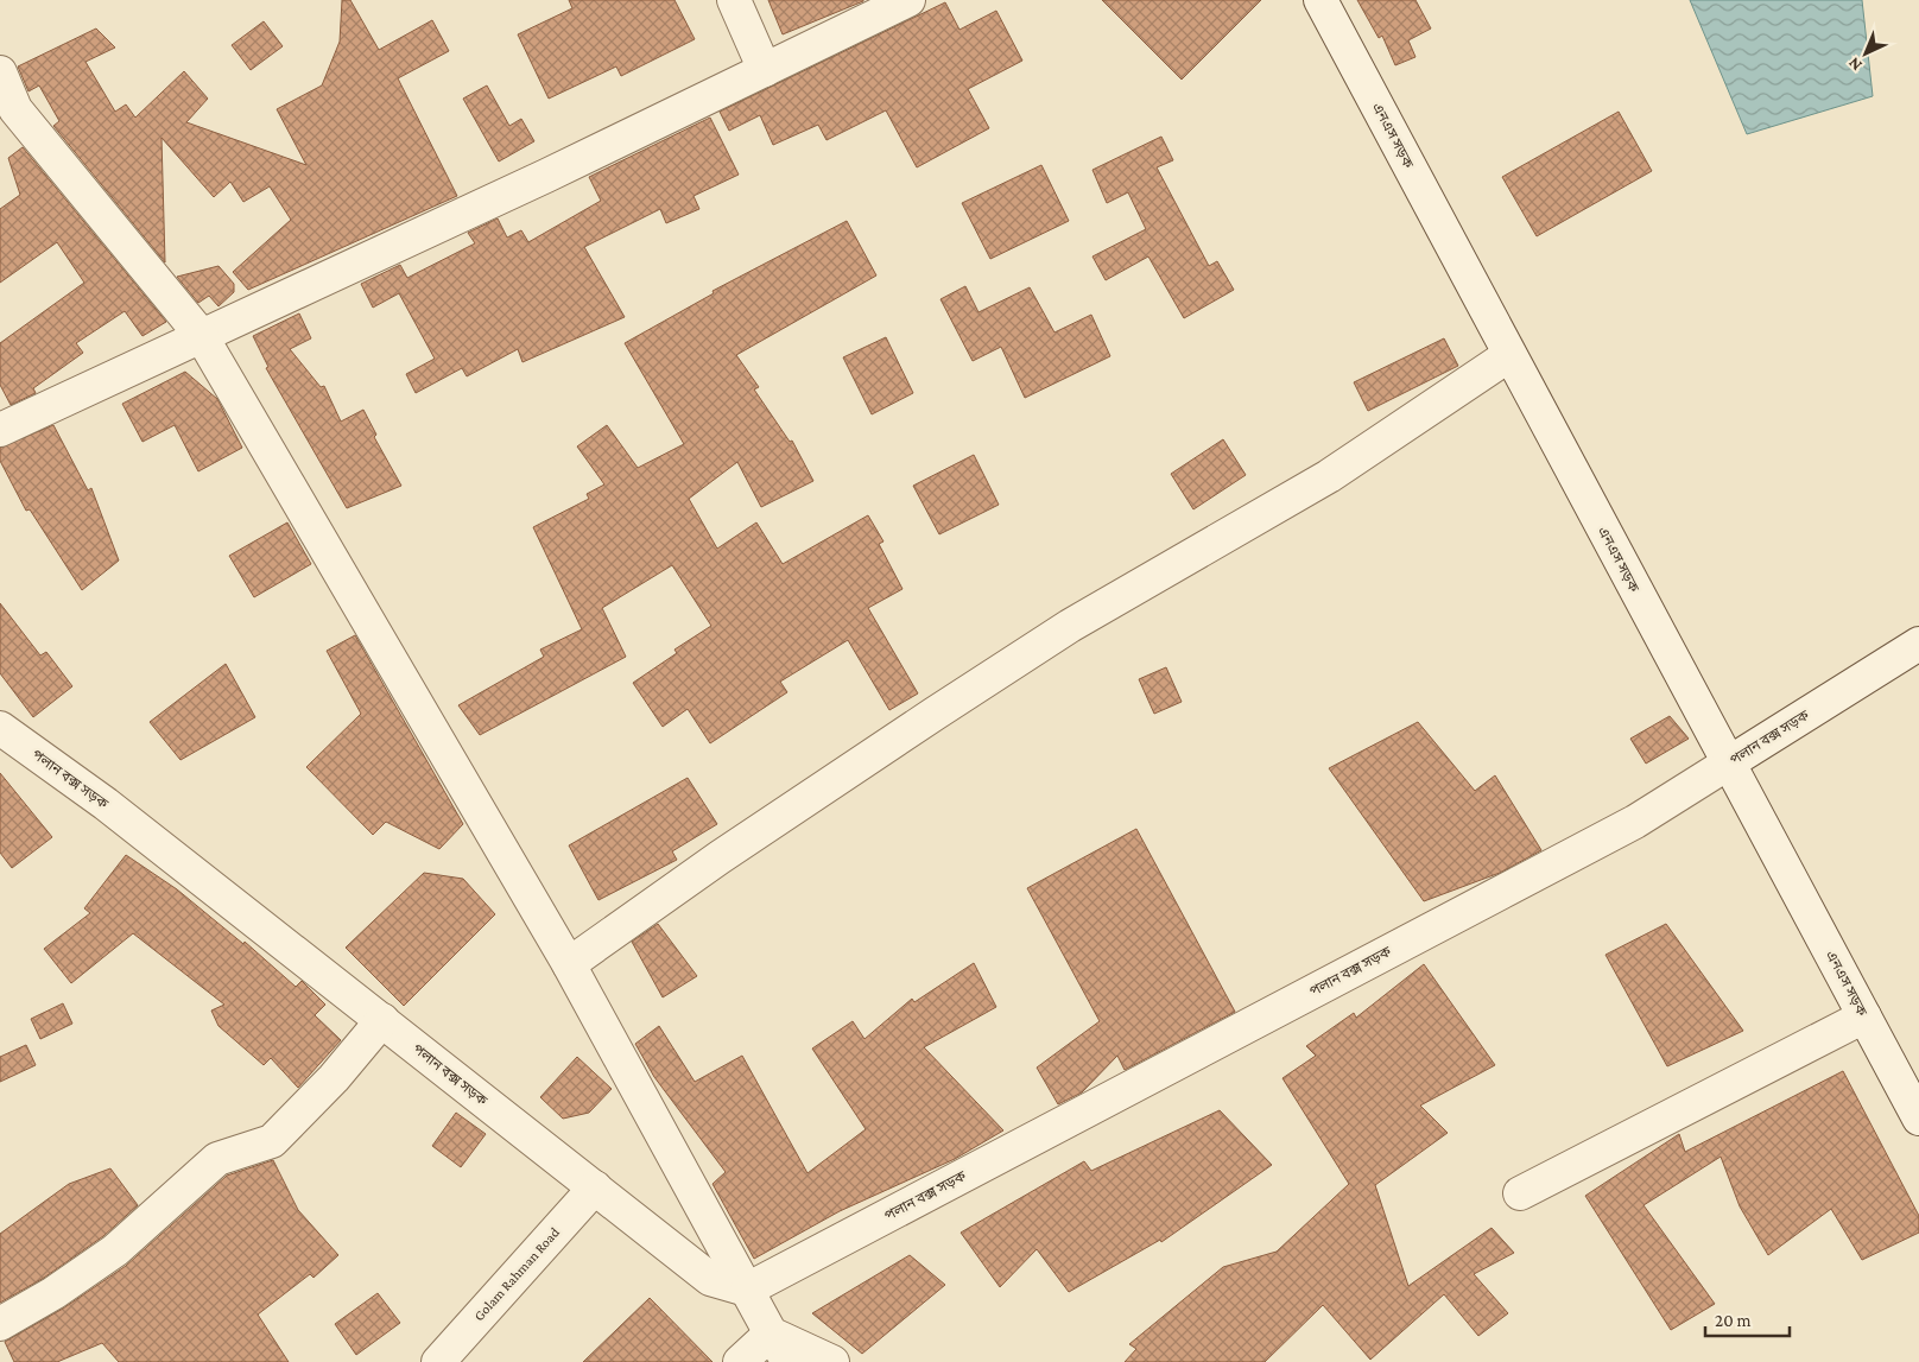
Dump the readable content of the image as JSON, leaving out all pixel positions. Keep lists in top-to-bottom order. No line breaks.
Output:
{"streets":{"street":["এনএস সড়ক","পলান বক্স সড়ক","Golam Rahman Road"]},"crossings":[["এনএস সড়ক","পলান বক্স সড়ক"],["পলান বক্স সড়ক","Golam Rahman Road"]],"scale_bar":"20 m","north":"bottom left"}
